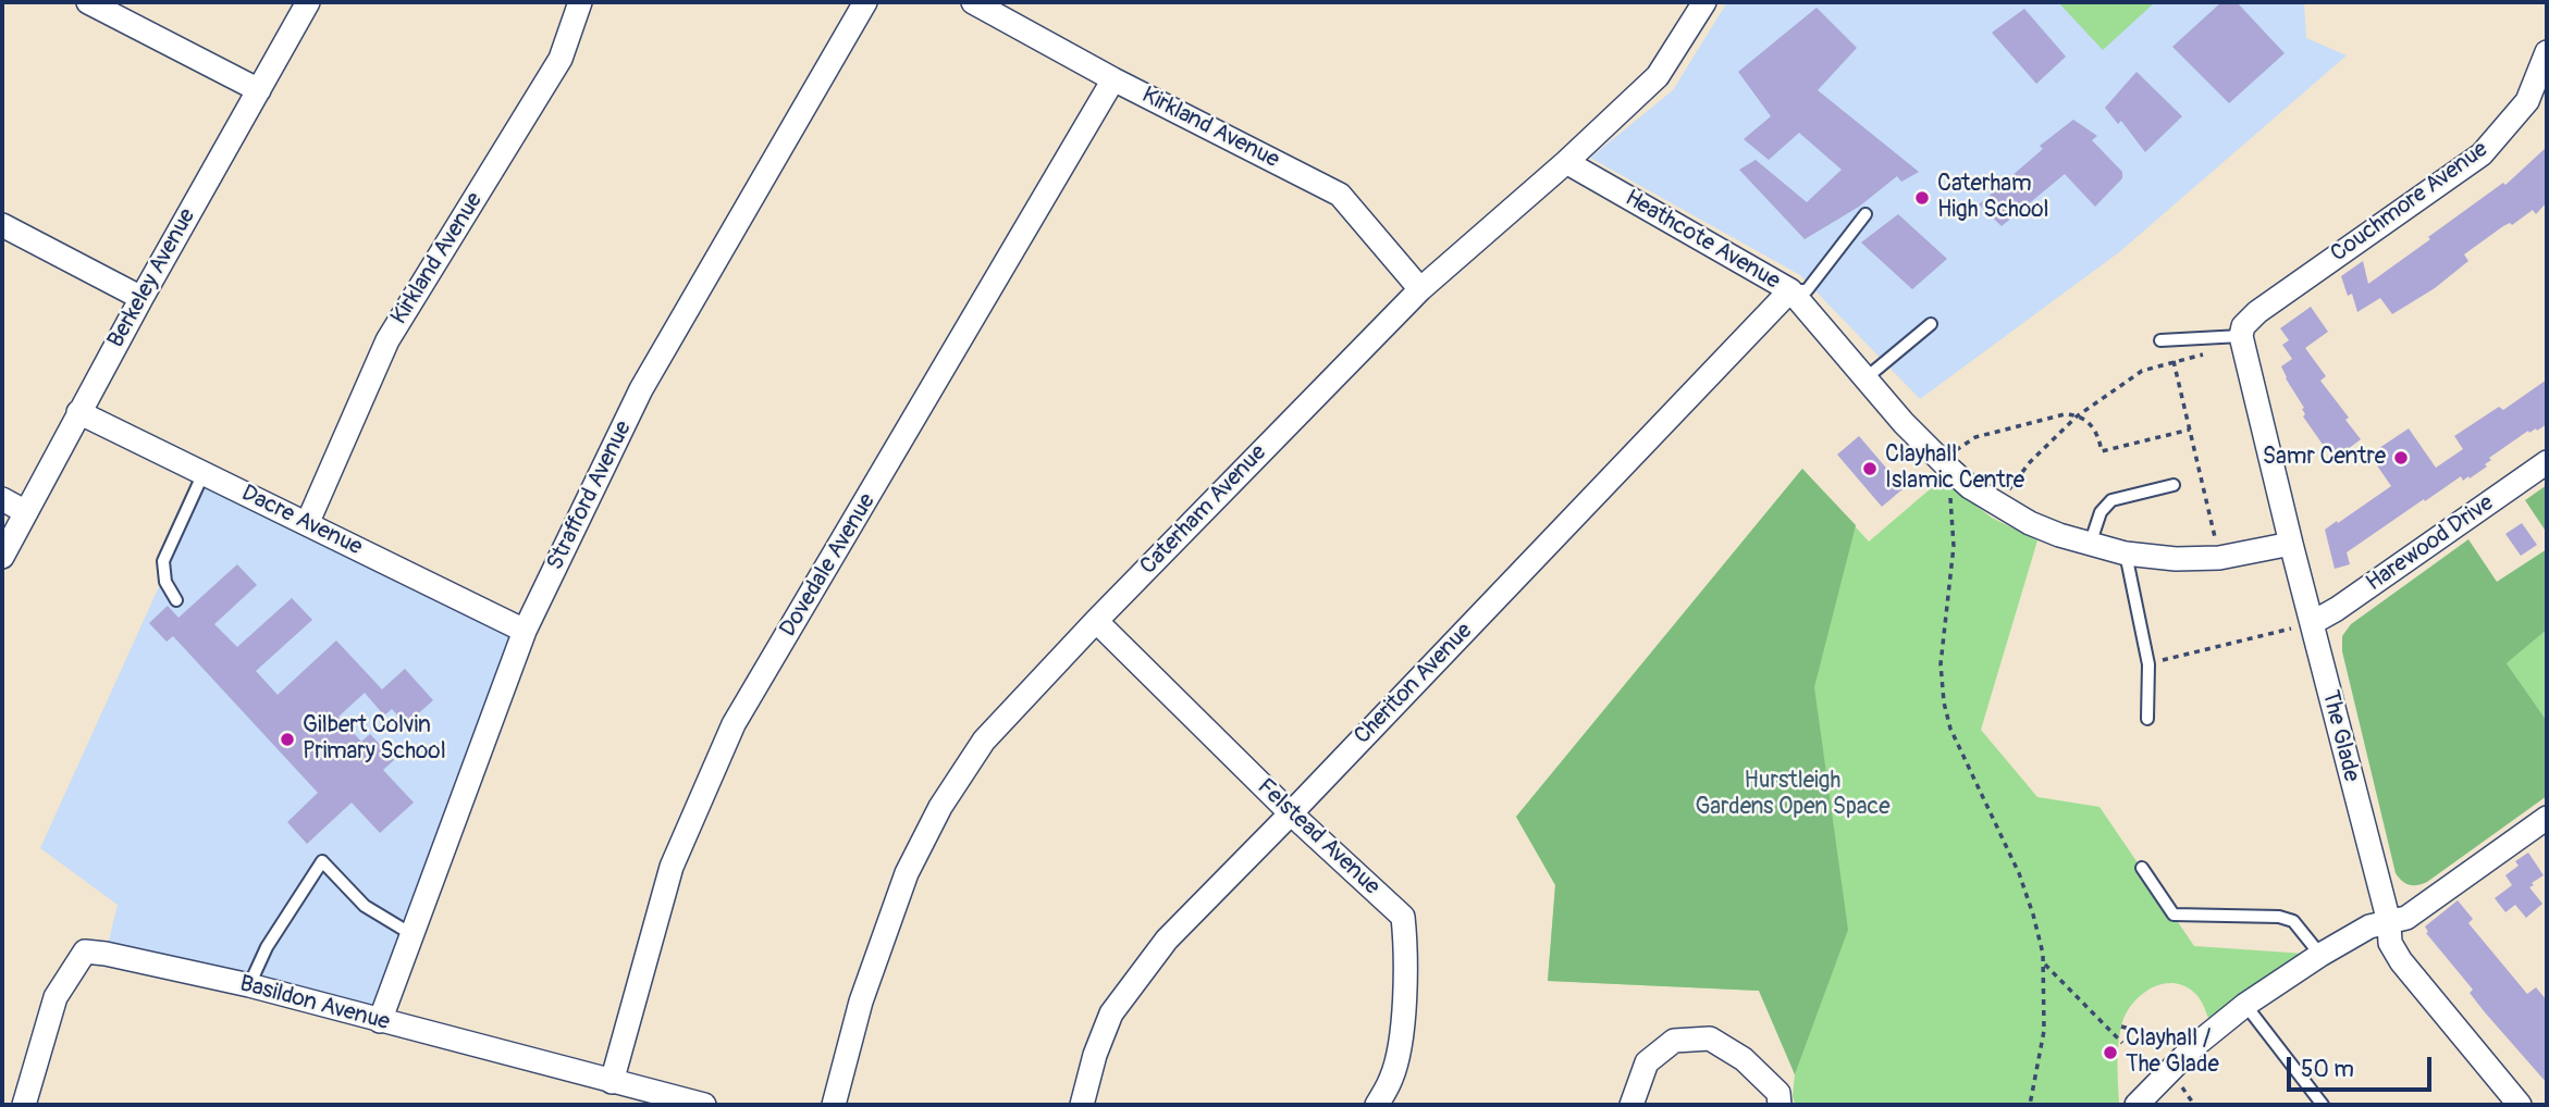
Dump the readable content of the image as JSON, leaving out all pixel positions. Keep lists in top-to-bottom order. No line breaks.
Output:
{"streets":{"street":["Kirkland Avenue","Couchmore Avenue","Heathcote Avenue","Berkeley Avenue","Strafford Avenue","Caterham Avenue","Dacre Avenue","Harewood Drive","Dovedale Avenue","Cheriton Avenue","The Glade","Felstead Avenue","Basildon Avenue"]},"crossings":[["Kirkland Avenue","Caterham Avenue"],["Kirkland Avenue","Dacre Avenue"],["Kirkland Avenue","Dovedale Avenue"],["Couchmore Avenue","The Glade"],["Heathcote Avenue","Caterham Avenue"],["Heathcote Avenue","Cheriton Avenue"],["Heathcote Avenue","The Glade"],["Berkeley Avenue","Dacre Avenue"],["Strafford Avenue","Dacre Avenue"],["Strafford Avenue","Basildon Avenue"],["Caterham Avenue","Felstead Avenue"],["Harewood Drive","The Glade"],["Dovedale Avenue","Basildon Avenue"],["Cheriton Avenue","Felstead Avenue"]],"parks":["Hurstleigh Gardens Open Space"],"places":["Caterham High School","Samr Centre","Clayhall Islamic Centre","Gilbert Colvin Primary School","Clayhall / The Glade"],"scale_bar":"50 m"}
